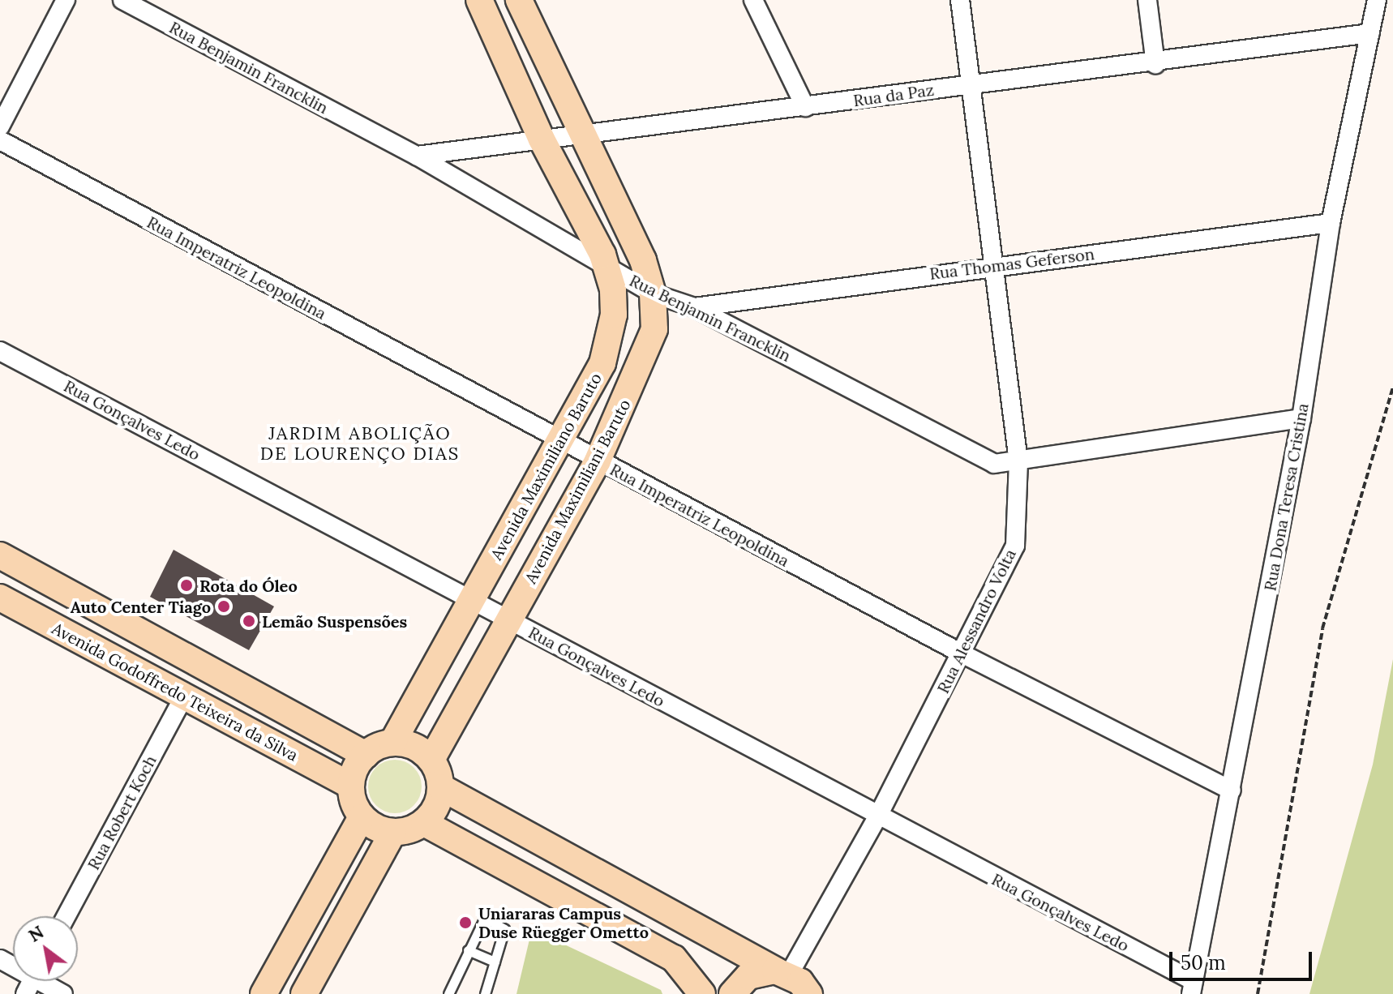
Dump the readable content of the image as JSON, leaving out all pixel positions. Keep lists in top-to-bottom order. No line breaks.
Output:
{"streets":{"street":["Rua Benjamin Francklin","Rua da Paz","Rua Thomas Geferson","Rua Imperatriz Leopoldina","Rua Gonçalves Ledo","Avenida Maximiliano Baruto","Avenida Maximiliani Baruto","Rua Dona Teresa Cristina","Rua Alessandro Volta","Avenida Godoffredo Teixeira da Silva","Rua Robert Koch"]},"crossings":[["Rua Benjamin Francklin","Rua da Paz"],["Rua Benjamin Francklin","Rua Thomas Geferson"],["Rua Benjamin Francklin","Avenida Maximiliano Baruto"],["Rua Benjamin Francklin","Avenida Maximiliani Baruto"],["Rua Benjamin Francklin","Rua Dona Teresa Cristina"],["Rua Benjamin Francklin","Rua Alessandro Volta"],["Rua da Paz","Avenida Maximiliano Baruto"],["Rua da Paz","Avenida Maximiliani Baruto"],["Rua da Paz","Rua Dona Teresa Cristina"],["Rua da Paz","Rua Alessandro Volta"],["Rua Thomas Geferson","Rua Dona Teresa Cristina"],["Rua Thomas Geferson","Rua Alessandro Volta"],["Rua Imperatriz Leopoldina","Avenida Maximiliano Baruto"],["Rua Imperatriz Leopoldina","Avenida Maximiliani Baruto"],["Rua Imperatriz Leopoldina","Rua Dona Teresa Cristina"],["Rua Imperatriz Leopoldina","Rua Alessandro Volta"],["Rua Gonçalves Ledo","Avenida Maximiliano Baruto"],["Rua Gonçalves Ledo","Avenida Maximiliani Baruto"],["Rua Gonçalves Ledo","Rua Dona Teresa Cristina"],["Rua Gonçalves Ledo","Rua Alessandro Volta"],["Avenida Maximiliano Baruto","Avenida Maximiliani Baruto"],["Avenida Maximiliano Baruto","Avenida Godoffredo Teixeira da Silva"],["Avenida Maximiliani Baruto","Avenida Godoffredo Teixeira da Silva"],["Avenida Godoffredo Teixeira da Silva","Rua Robert Koch"]],"districts":["JARDIM ABOLIÇÃO DE LOURENÇO DIAS"],"places":["Rota do Óleo","Auto Center Tiago","Lemão Suspensões","Uniararas Campus Duse Rüegger Ometto"],"scale_bar":"50 m","north":"top left"}
